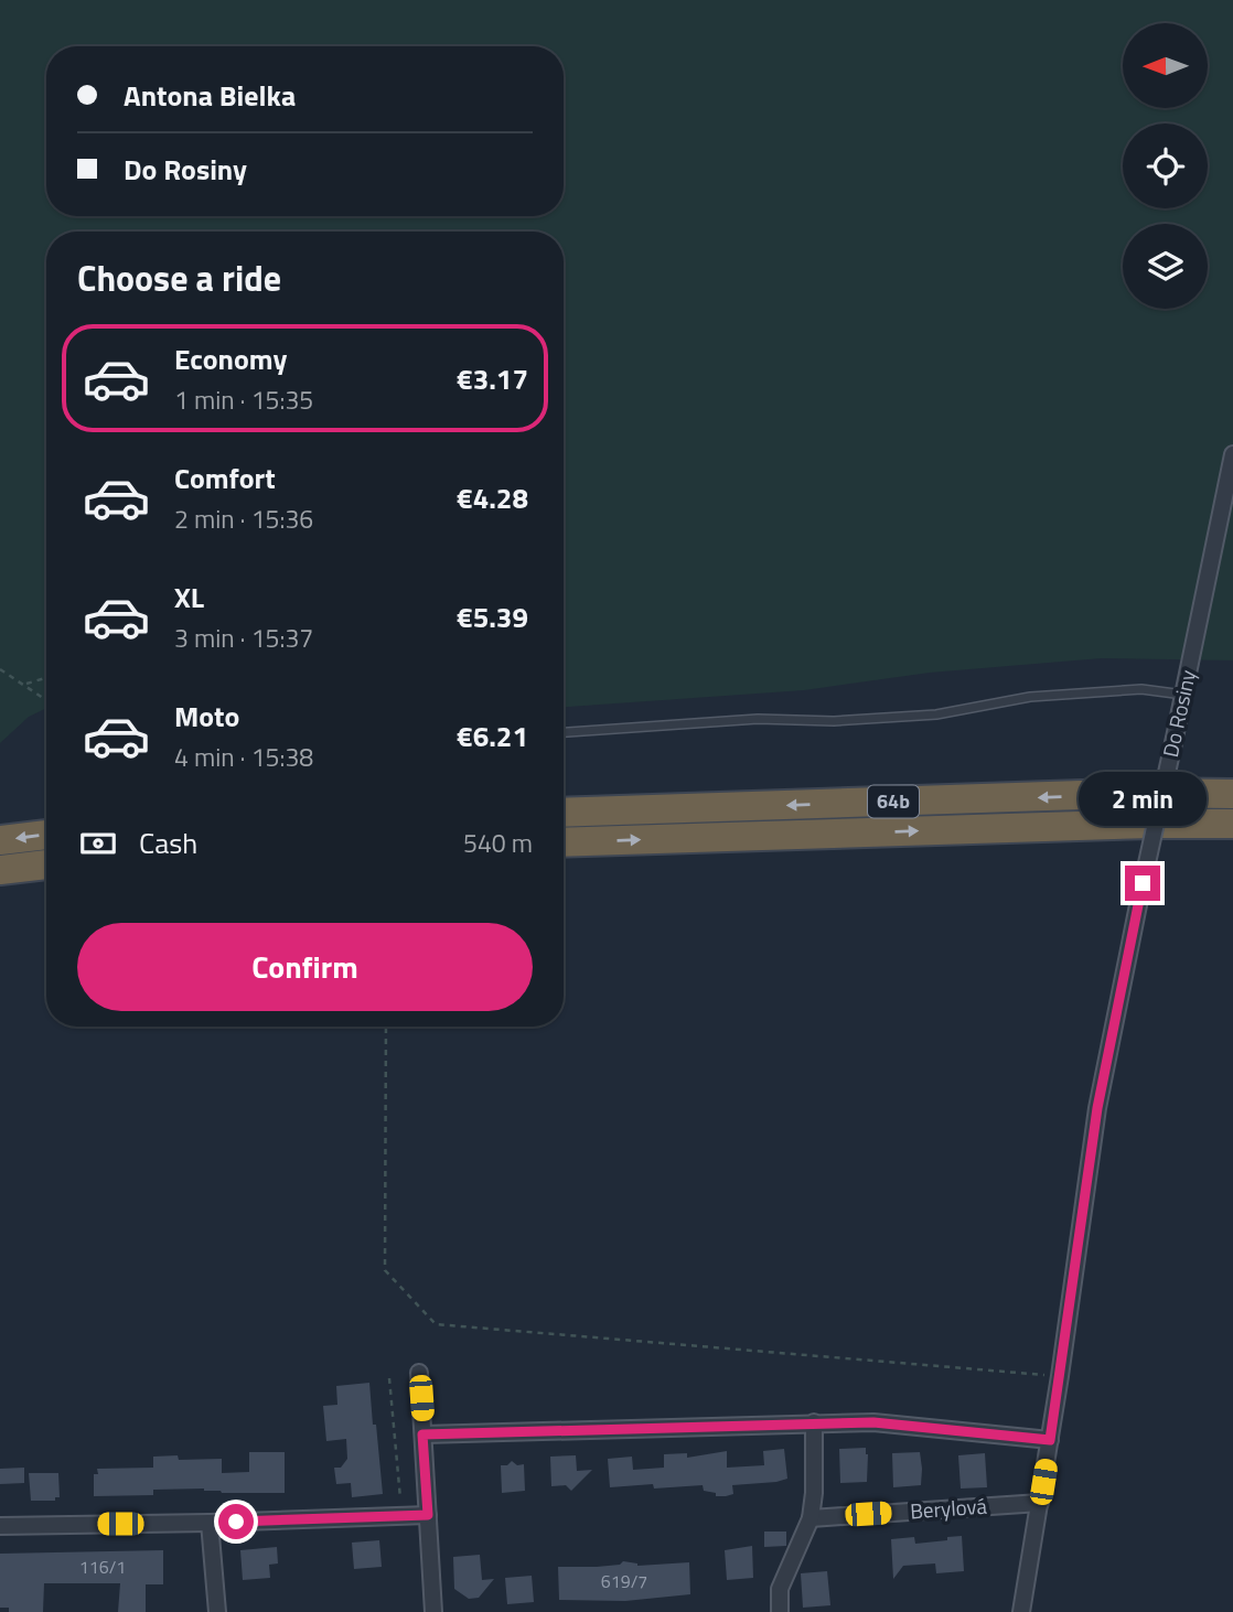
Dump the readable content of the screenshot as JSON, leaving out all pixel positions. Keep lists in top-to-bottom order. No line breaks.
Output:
{"streets":{"highway":["64b"],"street":["Do Rosiny","Berylová"]},"crossings":[["Do Rosiny","Berylová"]],"house_numbers":["116/1","619/7"],"north":"left","page":{"banner":["Antona Bielka","Do Rosiny"],"heading":"Choose a ride","list":[{"name":"Economy","note":"1 min · 15:35","value":"€3.17"},{"name":"Comfort","note":"2 min · 15:36","value":"€4.28"},{"name":"XL","note":"3 min · 15:37","value":"€5.39"},{"name":"Moto","note":"4 min · 15:38","value":"€6.21"}],"bubble":"2 min","pay":["Cash","540 m"],"buttons":"Confirm"}}
